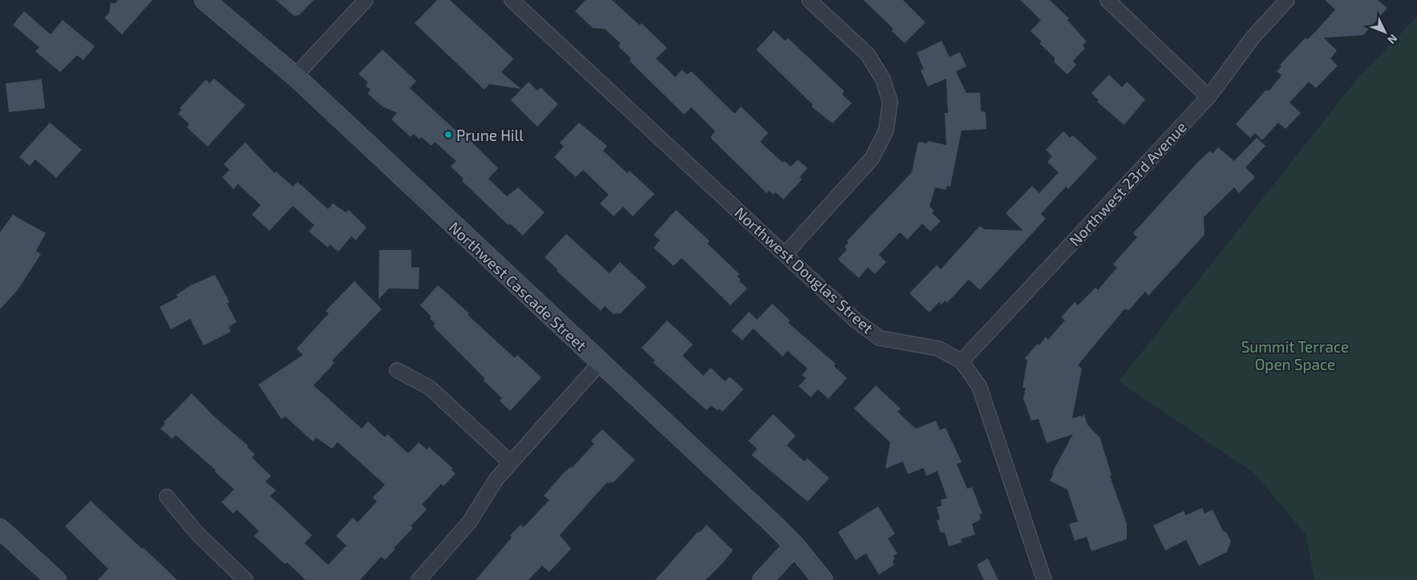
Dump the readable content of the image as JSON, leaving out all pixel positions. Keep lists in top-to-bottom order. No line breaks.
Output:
{"streets":{"street":["Northwest 23rd Avenue","Northwest Douglas Street","Northwest Cascade Street"]},"crossings":[["Northwest 23rd Avenue","Northwest Douglas Street"]],"parks":["Summit Terrace Open Space"],"places":["Prune Hill"],"north":"bottom right"}
